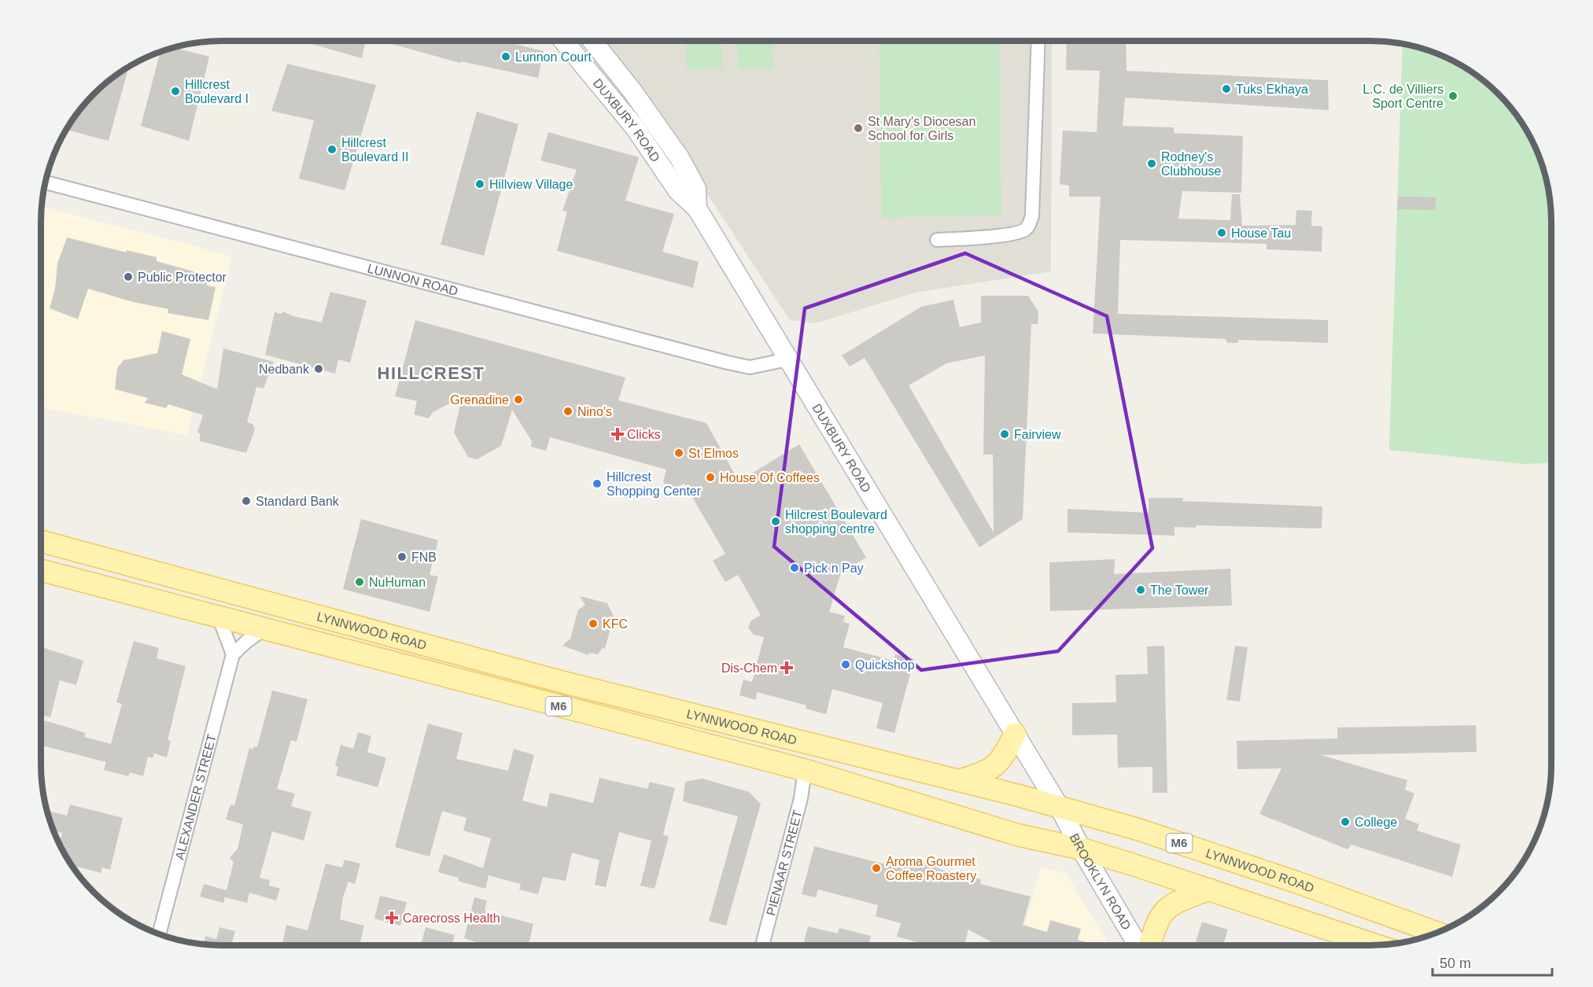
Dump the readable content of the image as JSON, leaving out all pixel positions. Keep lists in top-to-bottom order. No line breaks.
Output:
{"streets":{"main road":["DUXBURY ROAD","LYNNWOOD ROAD","M6","BROOKLYN ROAD"],"street":["LUNNON ROAD","ALEXANDER STREET","PIENAAR STREET"]},"crossings":[["DUXBURY ROAD","LUNNON ROAD"],["DUXBURY ROAD","LYNNWOOD ROAD"],["DUXBURY ROAD","BROOKLYN ROAD"],["LYNNWOOD ROAD","PIENAAR STREET"],["LYNNWOOD ROAD","BROOKLYN ROAD"]],"districts":["HILLCREST"],"places":{"other":["Lunnon Court","Tuks Ekhaya","Hillcrest Boulevard I","L.C. de Villiers Sport Centre","St Mary's Diocesan School for Girls","Hillcrest Boulevard II","Rodney's Clubhouse","Hillview Village","House Tau","Public Protector","Nedbank","Grenadine","Nino's","Fairview","St Elmos","House Of Coffees","Hillcrest Shopping Center","Standard Bank","Hilcrest Boulevard shopping centre","FNB","Pick n Pay","NuHuman","The Tower","KFC","Quickshop","College","Aroma Gourmet Coffee Roastery"],"health":["Clicks","Dis-Chem","Carecross Health"]},"scale_bar":"50 m"}
